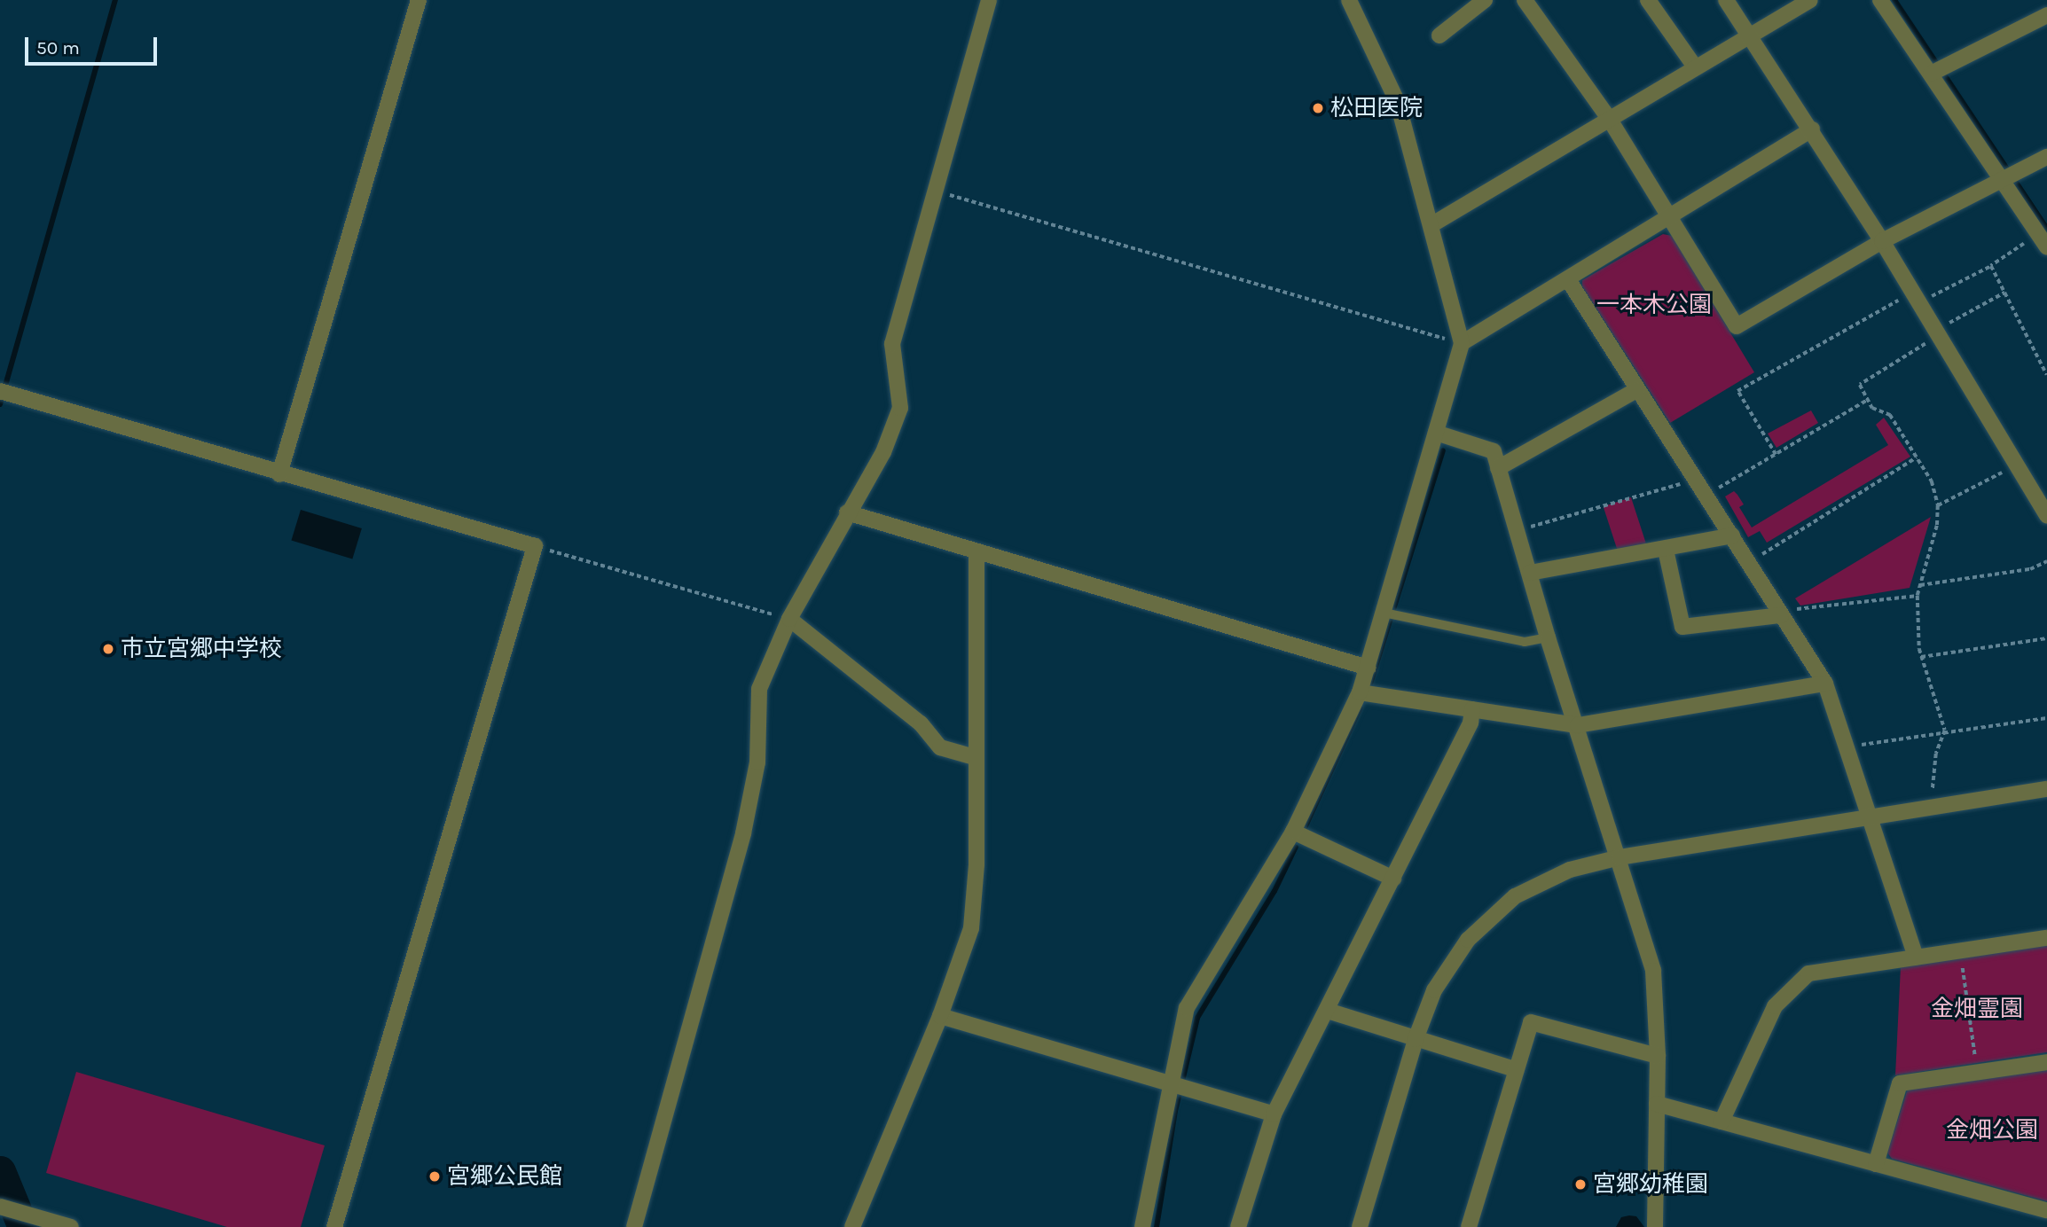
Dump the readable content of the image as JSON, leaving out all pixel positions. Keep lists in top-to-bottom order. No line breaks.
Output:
{"parks":["一本木公園","金畑霊園","金畑公園"],"places":["松田医院","市立宮郷中学校","宮郷公民館","宮郷幼稚園"],"scale_bar":"50 m"}
